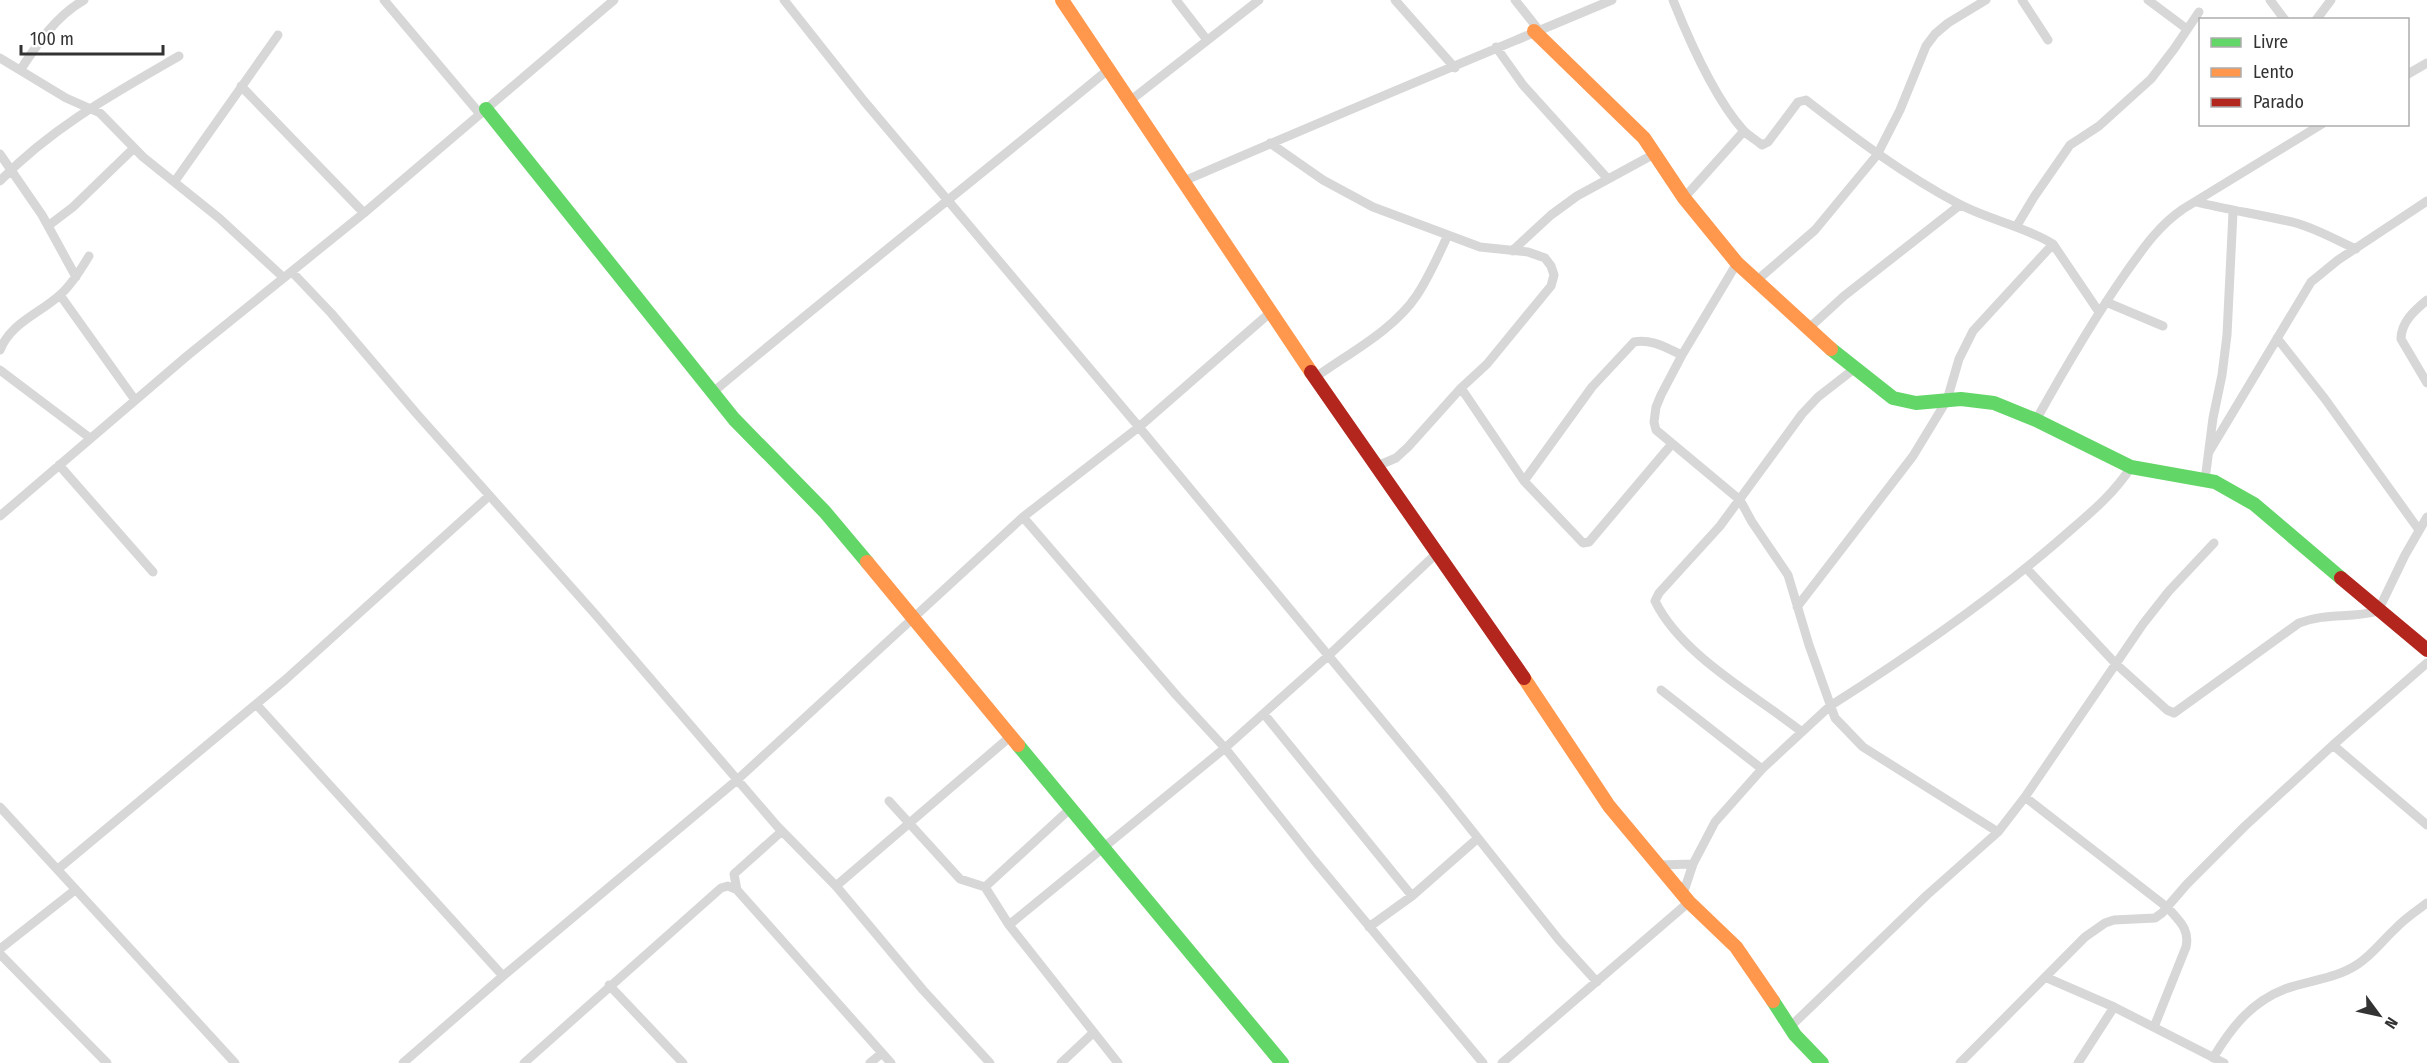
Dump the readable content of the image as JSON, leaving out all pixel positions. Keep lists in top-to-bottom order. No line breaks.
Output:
{"legend":["Livre","Lento","Parado"],"scale_bar":"100 m","north":"bottom right"}
